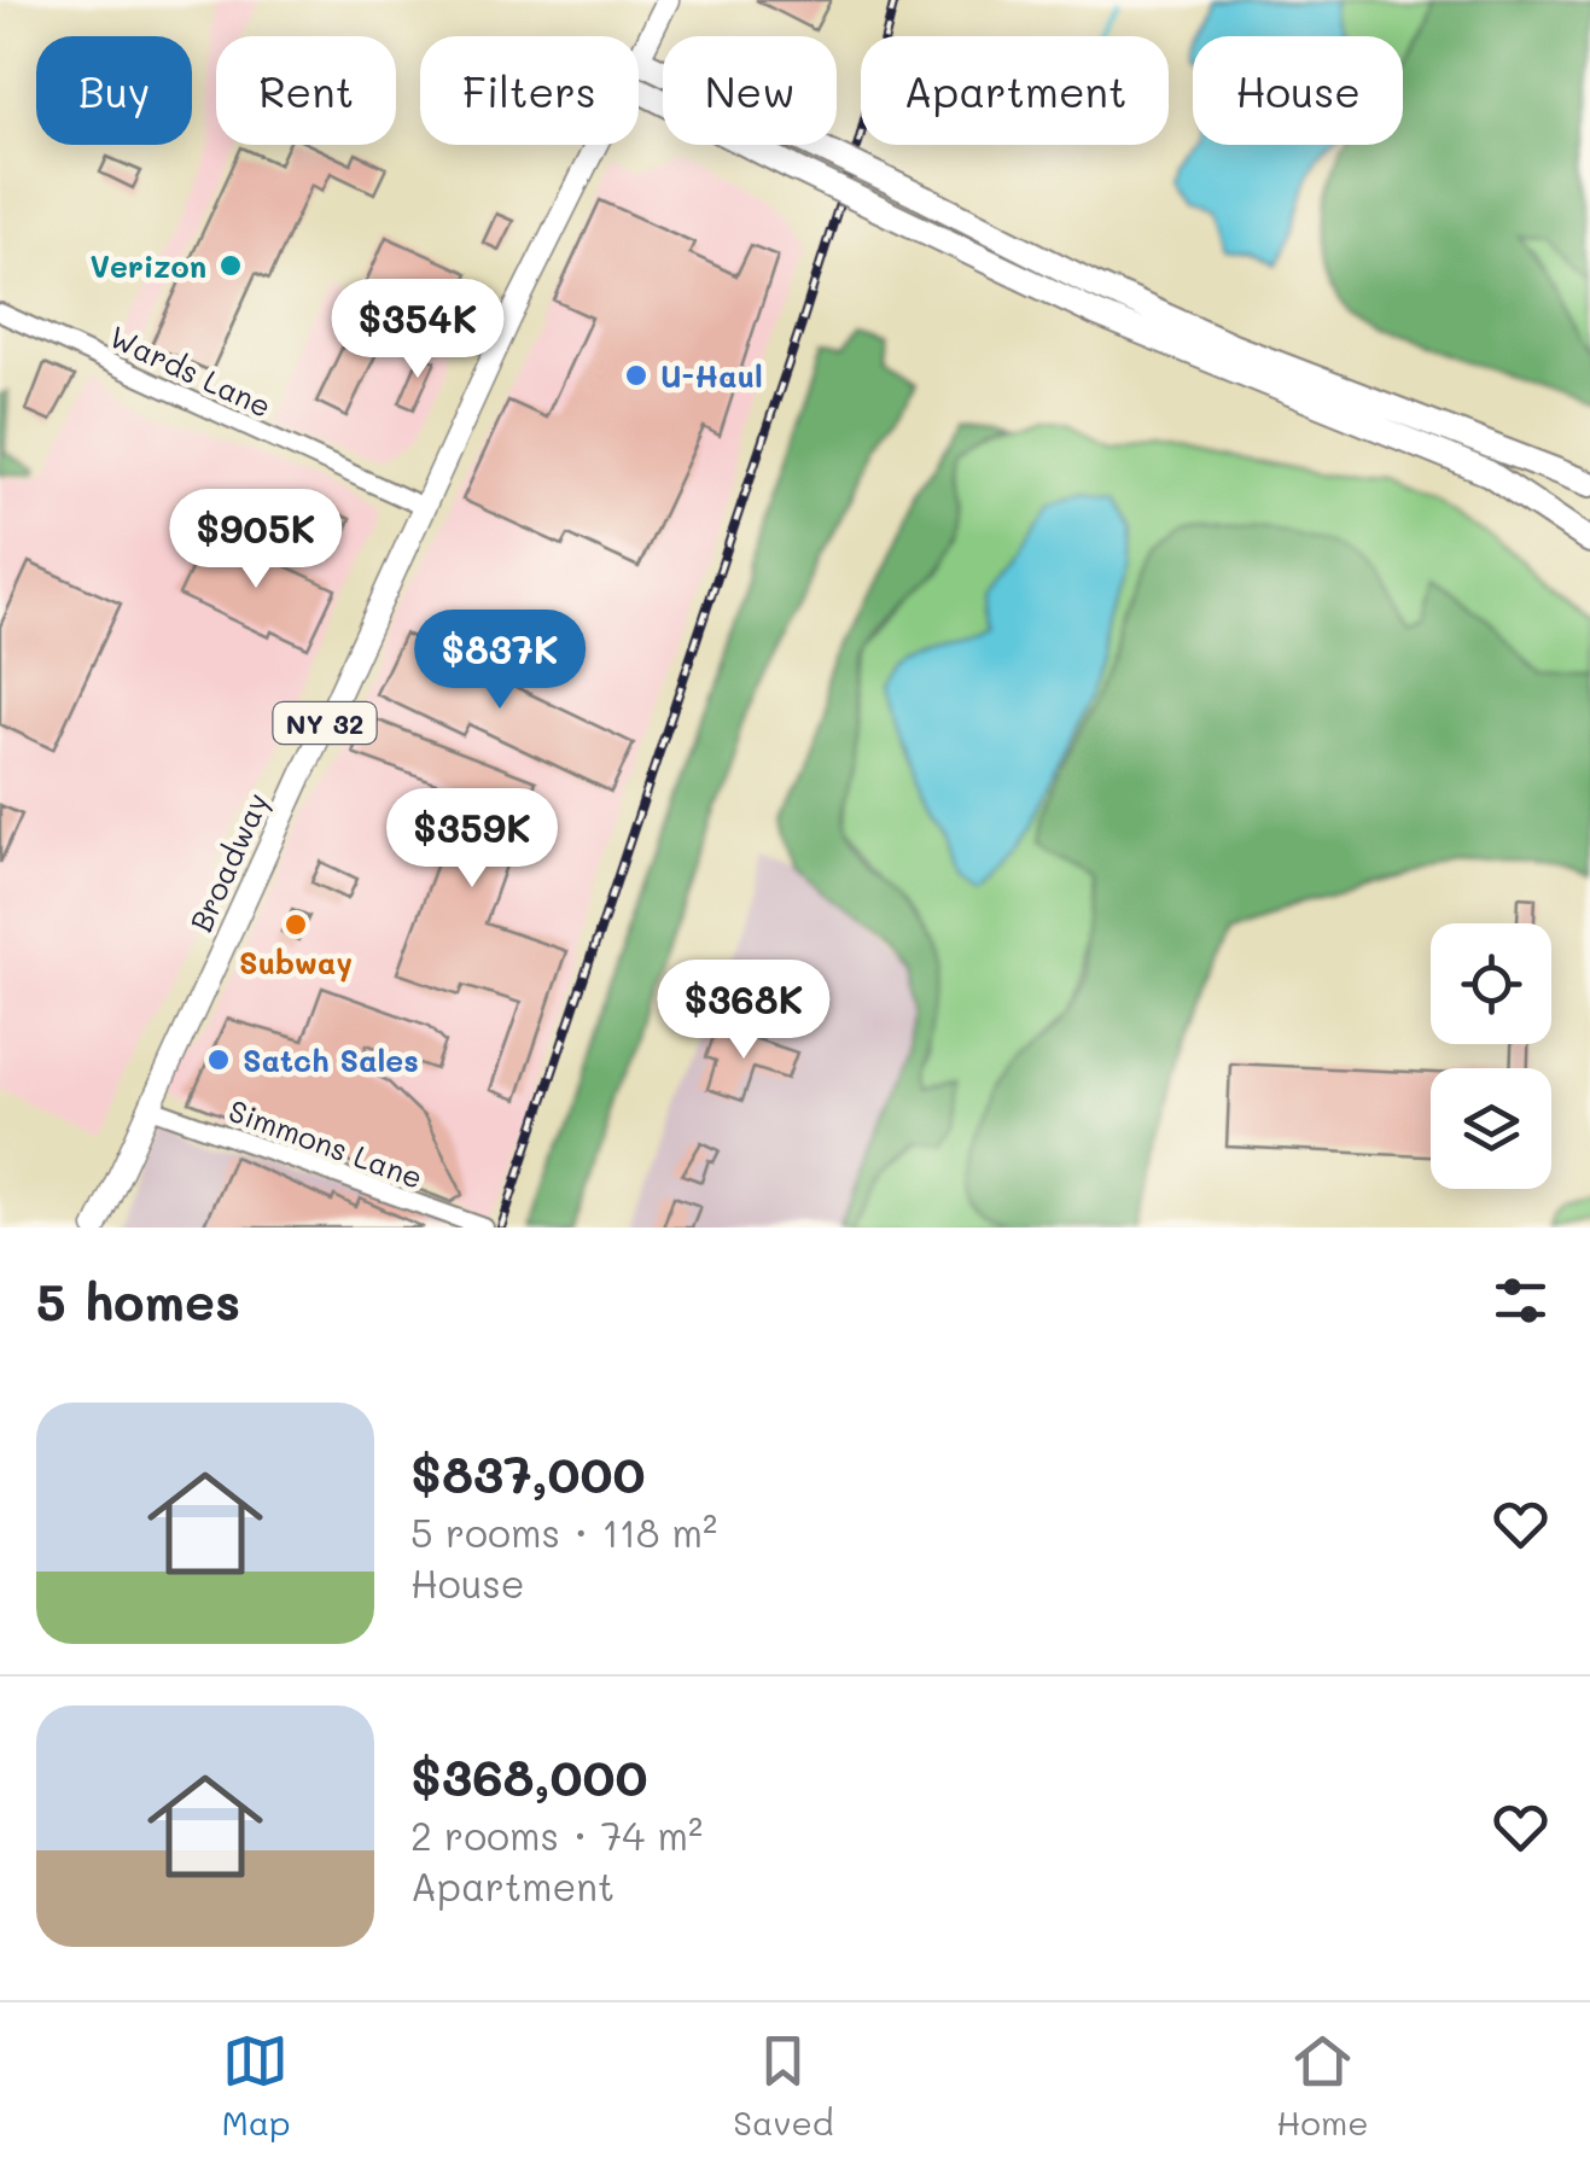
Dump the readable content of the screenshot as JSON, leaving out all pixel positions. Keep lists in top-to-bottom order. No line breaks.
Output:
{"streets":{"main road":["NY 32","Broadway"],"street":["Wards Lane","Simmons Lane"]},"crossings":[["Wards Lane","Broadway"],["Broadway","Simmons Lane"]],"places":["Verizon","U-Haul","Subway","Satch Sales"],"page":{"chip":["Buy","Rent","Filters","New","Apartment","House"],"price":["$354K","$905K","$837K","$359K","$368K"],"heading":"5 homes","list":[{"name":"$837,000","note":"5 rooms · 118 m² · House"},{"name":"$368,000","note":"2 rooms · 74 m² · Apartment"}],"tabs":["Map","Saved","Home"]}}
